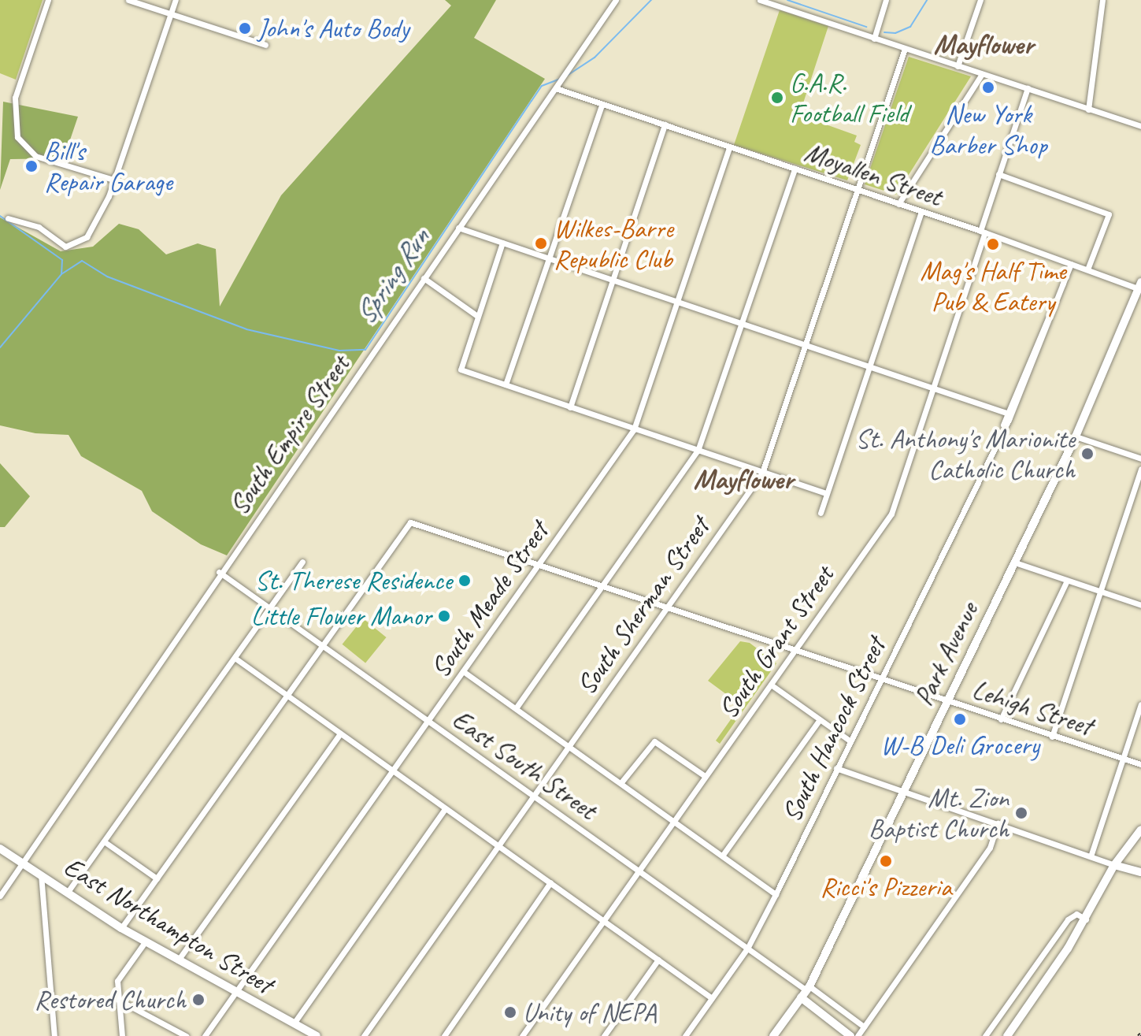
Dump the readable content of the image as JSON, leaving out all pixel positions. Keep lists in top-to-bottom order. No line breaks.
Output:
{"streets":{"street":["Moyallen Street","South Empire Street","South Meade Street","South Sherman Street","South Grant Street","Park Avenue","Lehigh Street","South Hancock Street","East South Street","East Northampton Street"]},"crossings":[["Moyallen Street","South Empire Street"],["Moyallen Street","South Meade Street"],["Moyallen Street","South Sherman Street"],["Moyallen Street","South Grant Street"],["Moyallen Street","Park Avenue"],["Moyallen Street","South Hancock Street"],["South Empire Street","East South Street"],["South Empire Street","East Northampton Street"],["South Meade Street","Lehigh Street"],["South Meade Street","East South Street"],["South Meade Street","East Northampton Street"],["South Sherman Street","Lehigh Street"],["South Sherman Street","East South Street"],["South Grant Street","Lehigh Street"],["South Grant Street","East South Street"],["Park Avenue","Lehigh Street"],["Park Avenue","East South Street"],["Lehigh Street","South Hancock Street"],["Lehigh Street","East South Street"],["South Hancock Street","East South Street"]],"districts":["Mayflower","Mayflower"],"water":["Spring Run"],"places":["John's Auto Body","New York Barber Shop","G.A.R. Football Field","Bill's Repair Garage","Wilkes-Barre Republic Club","Mag's Half Time Pub & Eatery","St. Anthony's Marionite Catholic Church","St. Therese Residence","Little Flower Manor","W-B Deli Grocery","Mt. Zion Baptist Church","Ricci's Pizzeria","Restored Church","Unity of NEPA"]}
